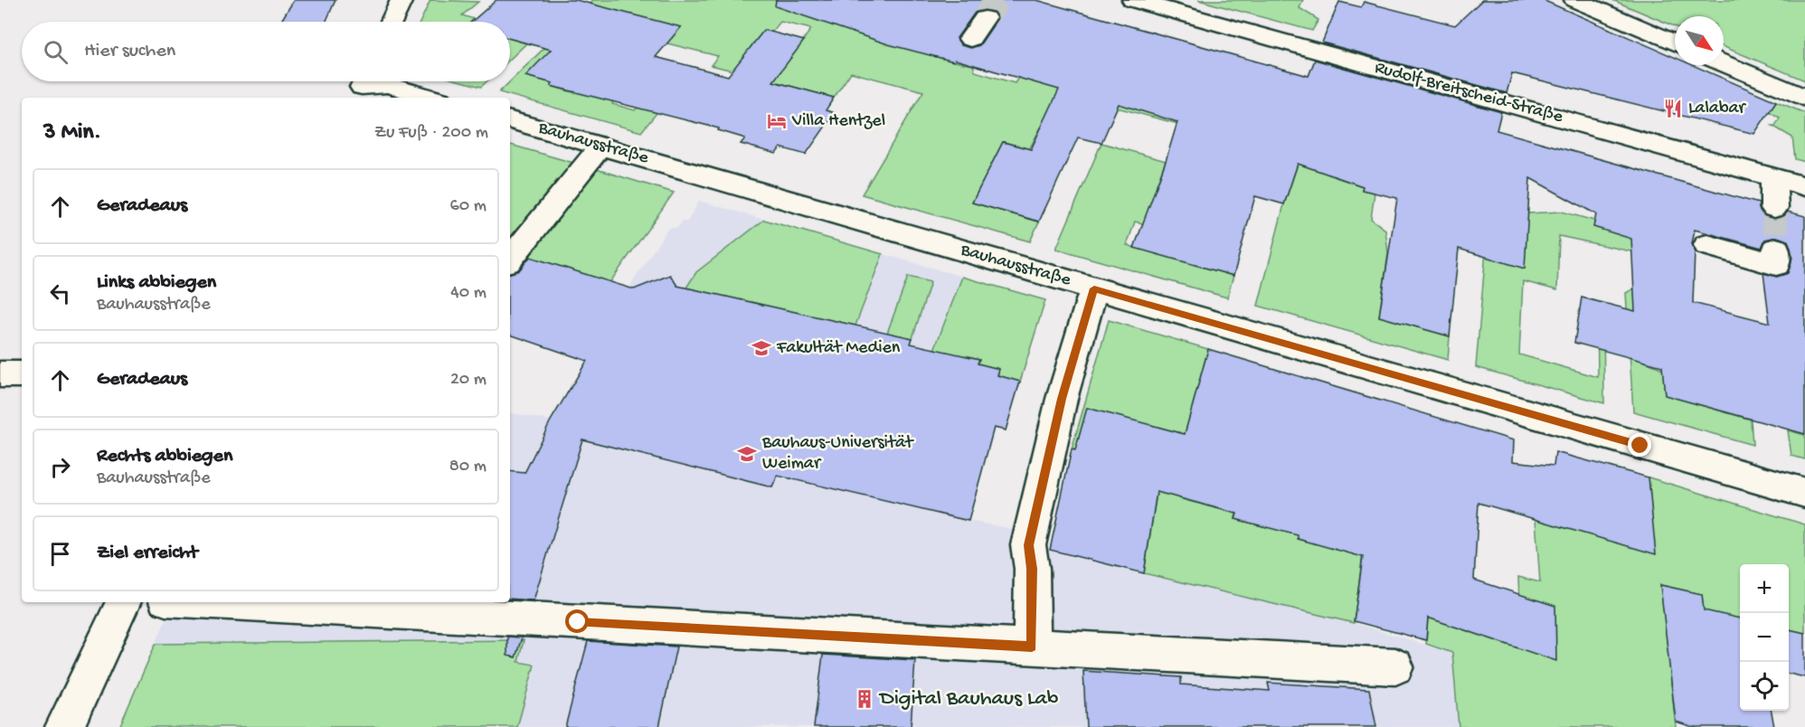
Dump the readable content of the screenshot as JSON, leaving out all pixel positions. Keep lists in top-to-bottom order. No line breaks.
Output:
{"streets":{"street":["Rudolf-Breitscheid-Straße","Bauhausstraße"]},"places":{"restaurant":["Lalabar"],"hotel":["Villa Hentzel"],"school or university":["Fakultät Medien","Bauhaus-Universität Weimar"],"building":["Digital Bauhaus Lab"]},"north":"bottom right","page":{"search":"Hier suchen","heading":["3 Min.","Zu Fuß · 200 m"],"list":[["Geradeaus","60 m"],["Links abbiegen","Bauhausstraße","40 m"],["Geradeaus","20 m"],["Rechts abbiegen","Bauhausstraße","80 m"],"Ziel erreicht"],"map_buttons":["+","−"]}}
